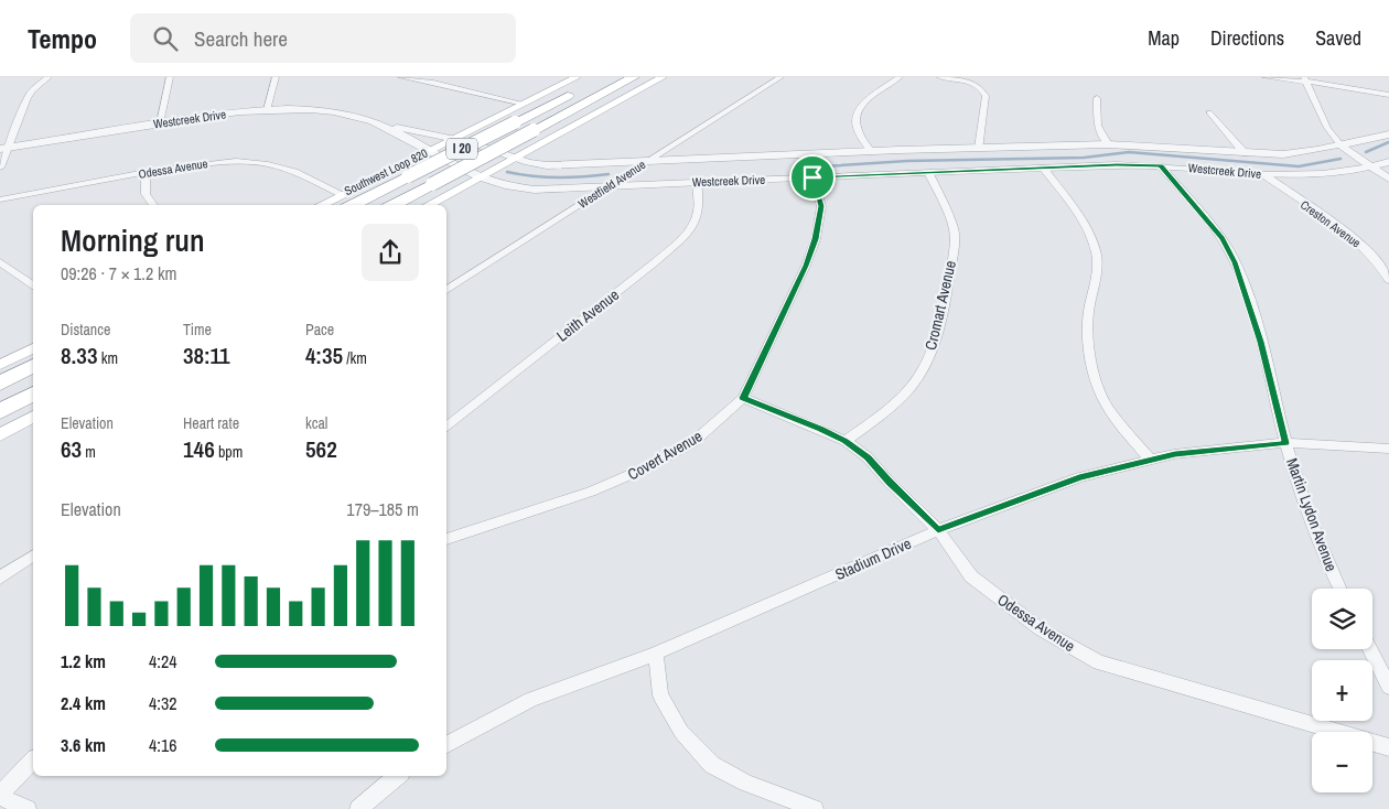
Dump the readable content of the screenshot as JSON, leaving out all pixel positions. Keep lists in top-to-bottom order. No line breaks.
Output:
{"streets":{"highway":["I 20"],"main road":["Southwest Loop 820"],"street":["Westcreek Drive","Odessa Avenue","Westfield Avenue","Creston Avenue","Cromart Avenue","Leith Avenue","Covert Avenue","Martin Lydon Avenue","Stadium Drive"]},"crossings":[["Westcreek Drive","Southwest Loop 820"],["Westcreek Drive","Westfield Avenue"],["Westcreek Drive","Creston Avenue"],["Westcreek Drive","Cromart Avenue"],["Westcreek Drive","Leith Avenue"],["Westcreek Drive","Covert Avenue"],["Westcreek Drive","Martin Lydon Avenue"],["I 20","Odessa Avenue"],["I 20","Southwest Loop 820"],["Odessa Avenue","Southwest Loop 820"],["Odessa Avenue","Cromart Avenue"],["Odessa Avenue","Covert Avenue"],["Odessa Avenue","Stadium Drive"],["Martin Lydon Avenue","Stadium Drive"]],"page":{"header":"Tempo","search":"Search here","nav":["Map","Directions","Saved"],"heading":["Morning run","09:26 · 7 × 1.2 km"],"stats":[["Distance","8.33 km"],["Time","38:11"],["Pace","4:35 /km"],["Elevation","63 m"],["Heart rate","146 bpm"],["kcal","562"]],"chart":["Elevation","179–185 m"],"map_buttons":["+","−"],"list":[{"name":"1.2 km","note":"4:24"},{"name":"2.4 km","note":"4:32"},{"name":"3.6 km","note":"4:16"}]}}
